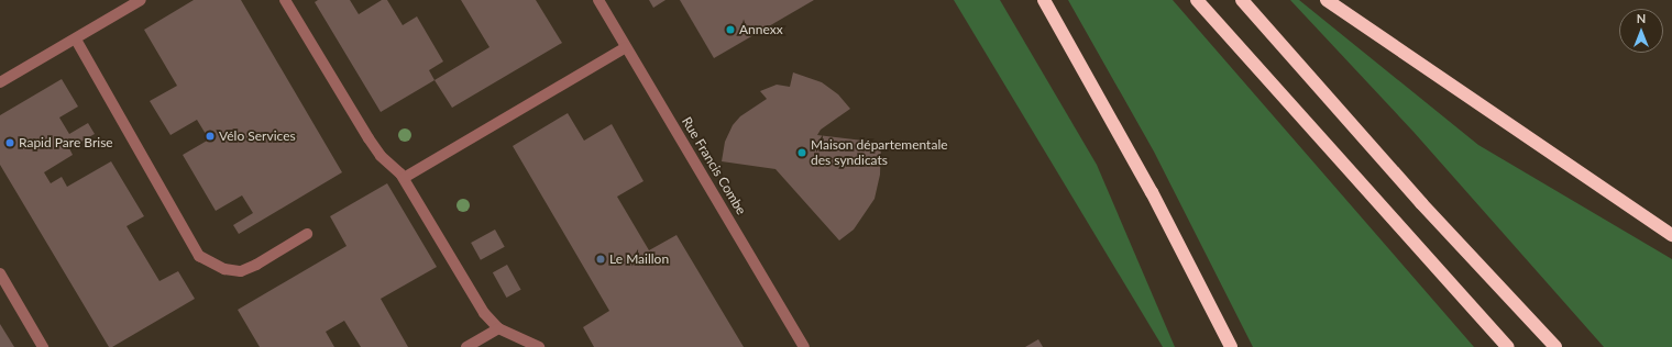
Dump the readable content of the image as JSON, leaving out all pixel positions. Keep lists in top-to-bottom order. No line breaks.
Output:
{"streets":{"street":["Rue Francis Combe"]},"places":["Annexx","Vélo Services","Rapid Pare Brise","Maison départementale des syndicats","Le Maillon"],"north":"top"}
